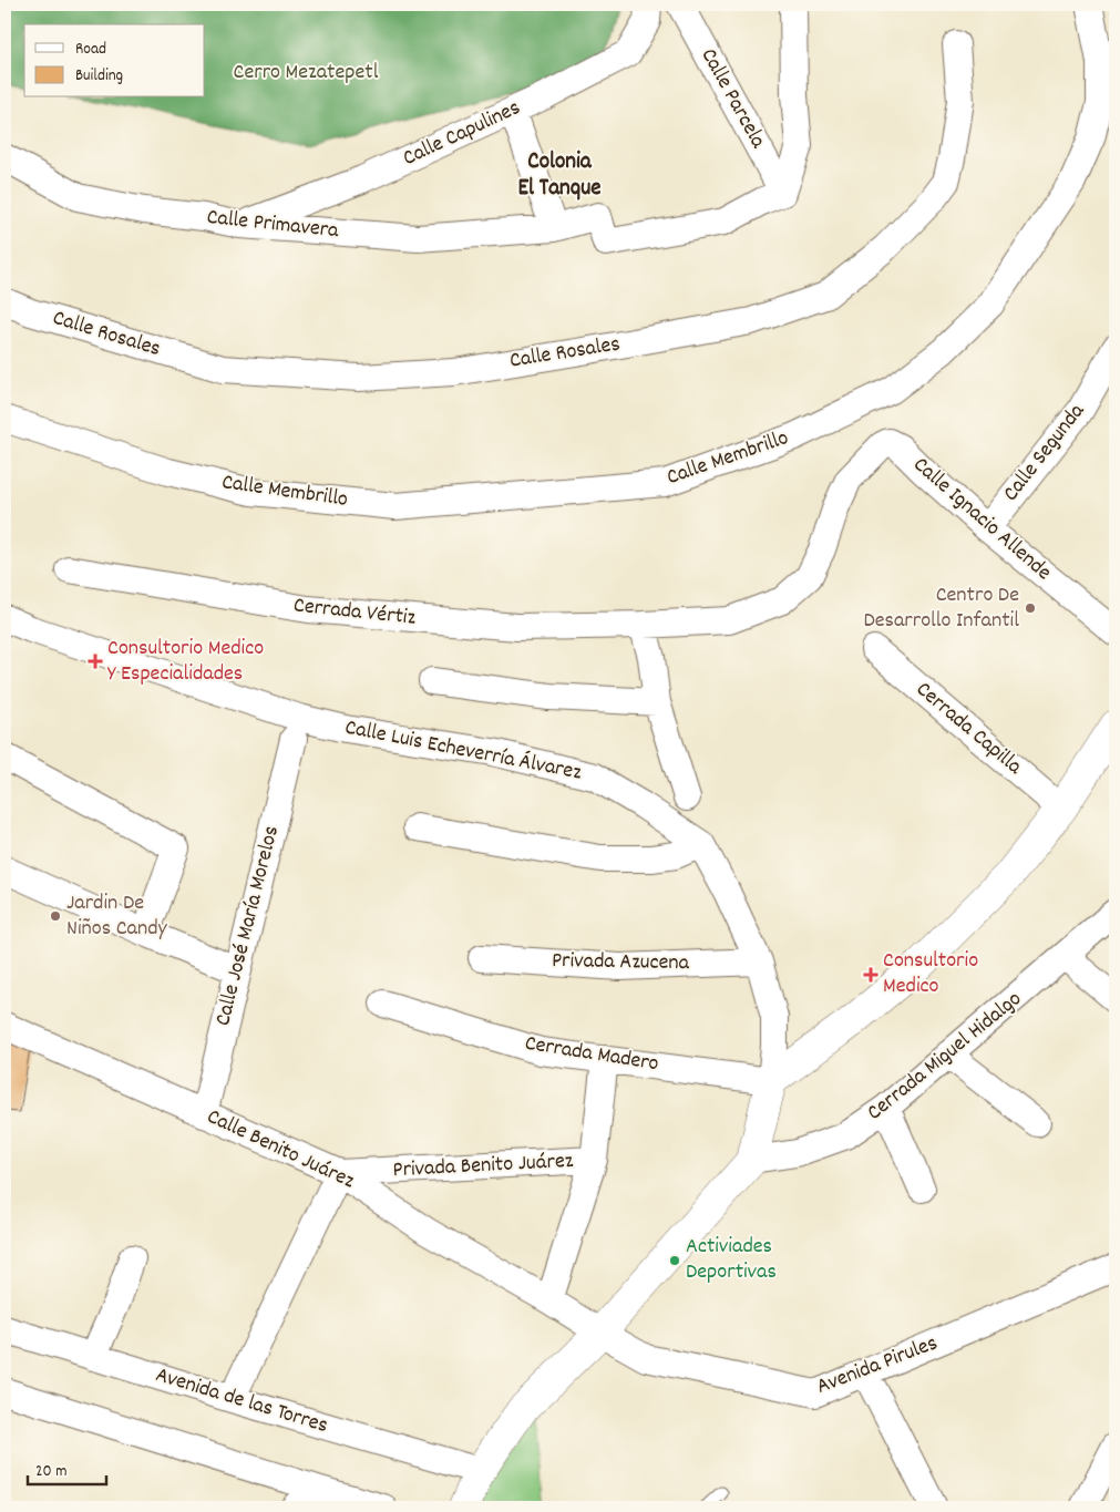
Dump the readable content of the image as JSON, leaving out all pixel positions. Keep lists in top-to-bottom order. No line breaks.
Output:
{"streets":{"street":["Calle Parcela","Calle Capulines","Calle Primavera","Calle Rosales","Calle Segunda","Calle Membrillo","Calle Ignacio Allende","Cerrada Vértiz","Cerrada Capilla","Calle Luis Echeverría Álvarez","Calle José María Morelos","Privada Azucena","Cerrada Madero","Cerrada Miguel Hidalgo","Calle Benito Juárez","Privada Benito Juárez","Avenida Pirules","Avenida de las Torres"]},"crossings":[["Calle Parcela","Calle Primavera"],["Calle Capulines","Calle Primavera"],["Calle Segunda","Calle Ignacio Allende"],["Calle Ignacio Allende","Cerrada Vértiz"],["Calle Luis Echeverría Álvarez","Privada Azucena"],["Calle Luis Echeverría Álvarez","Cerrada Madero"],["Calle José María Morelos","Calle Benito Juárez"],["Calle Benito Juárez","Privada Benito Juárez"],["Calle Benito Juárez","Avenida Pirules"]],"districts":["Colonia El Tanque"],"parks":["Cerro Mezatepetl"],"places":{"other":["Centro De Desarrollo Infantil","Jardin De Niños Candy","Activiades Deportivas"],"health":["Consultorio Medico Y Especialidades","Consultorio Medico"]},"legend":["Road","Building"],"scale_bar":"20 m"}
